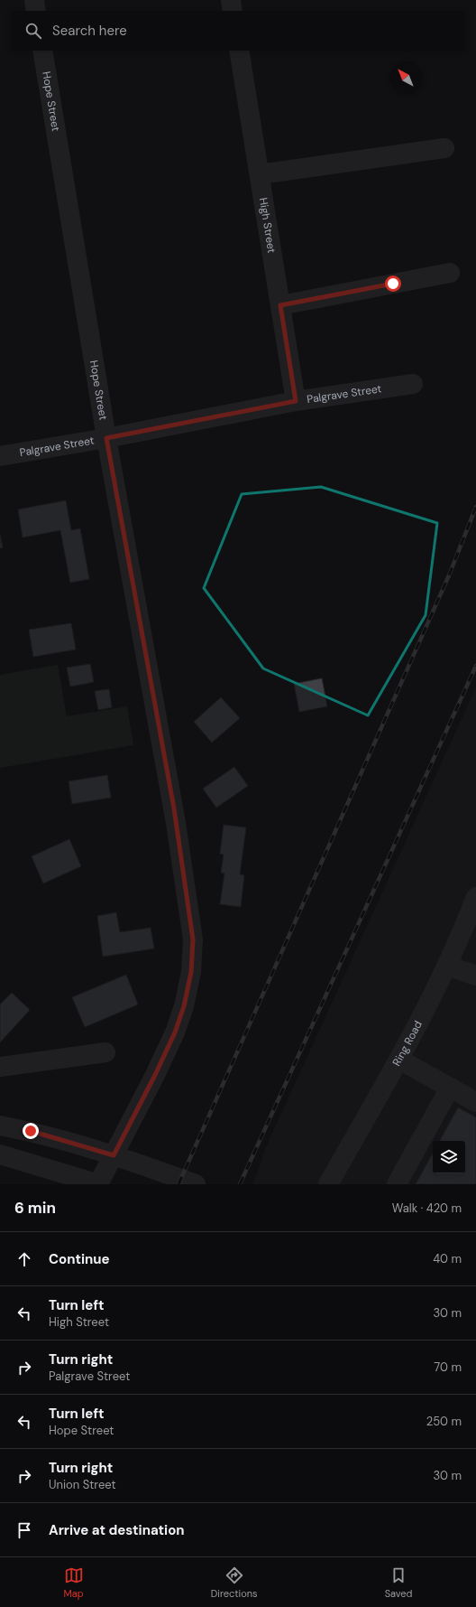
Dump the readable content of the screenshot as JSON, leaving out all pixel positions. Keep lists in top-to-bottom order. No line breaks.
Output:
{"streets":{"street":["Hope Street","High Street","Palgrave Street","Ring Road"]},"crossings":[["Hope Street","Palgrave Street"],["High Street","Palgrave Street"]],"north":"top left","page":{"search":"Search here","heading":["6 min","Walk · 420 m"],"list":[["Continue","40 m"],["Turn left","High Street","30 m"],["Turn right","Palgrave Street","70 m"],["Turn left","Hope Street","250 m"],["Turn right","Union Street","30 m"],"Arrive at destination"],"nav":["Map","Directions","Saved"]}}
